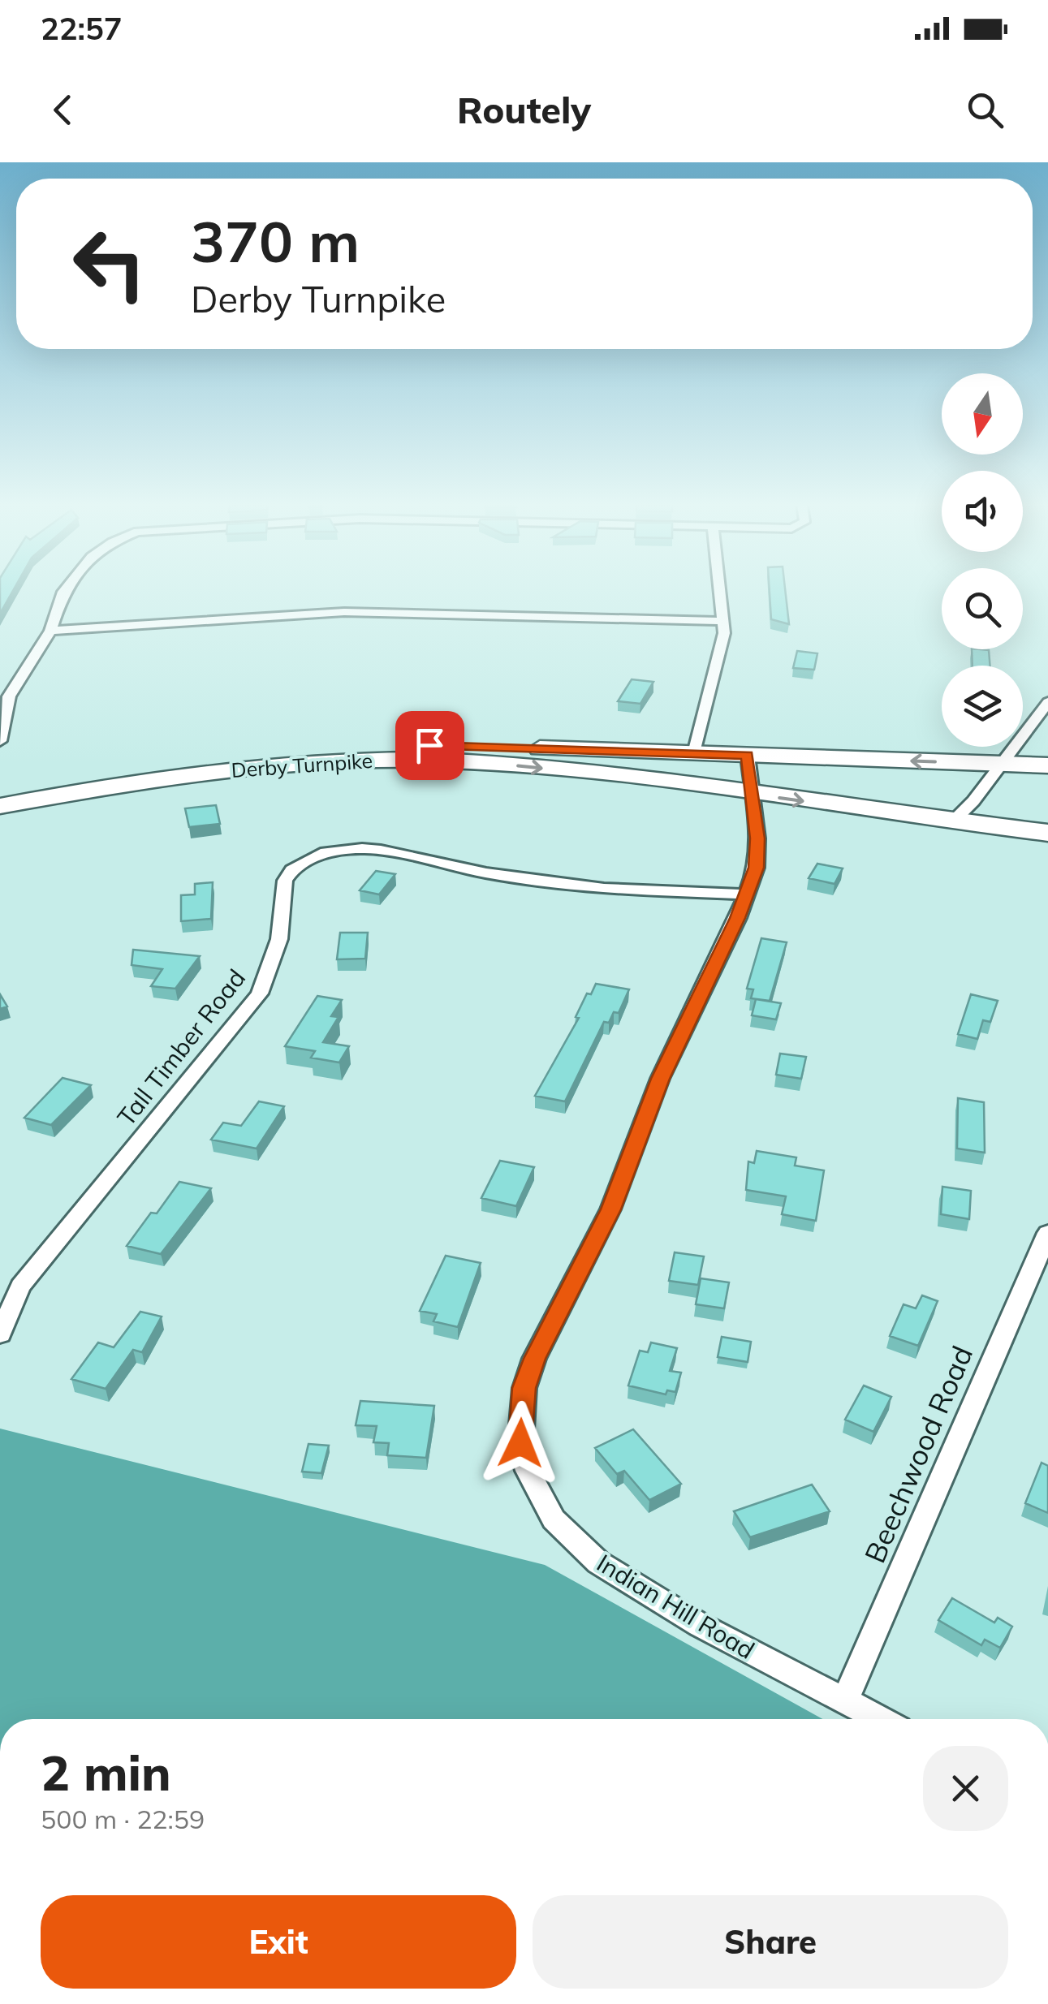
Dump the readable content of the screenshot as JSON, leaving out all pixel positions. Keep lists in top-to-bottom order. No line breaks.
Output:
{"streets":{"highway":["Derby Turnpike"],"street":["Tall Timber Road","Beechwood Road","Indian Hill Road"]},"crossings":[["Derby Turnpike","Indian Hill Road"],["Tall Timber Road","Indian Hill Road"],["Beechwood Road","Indian Hill Road"]],"north":"bottom","page":{"status":"22:57","header":"Routely","turn":["370 m","Derby Turnpike"],"heading":["2 min","500 m · 22:59"],"buttons":["Exit","Share"]}}
